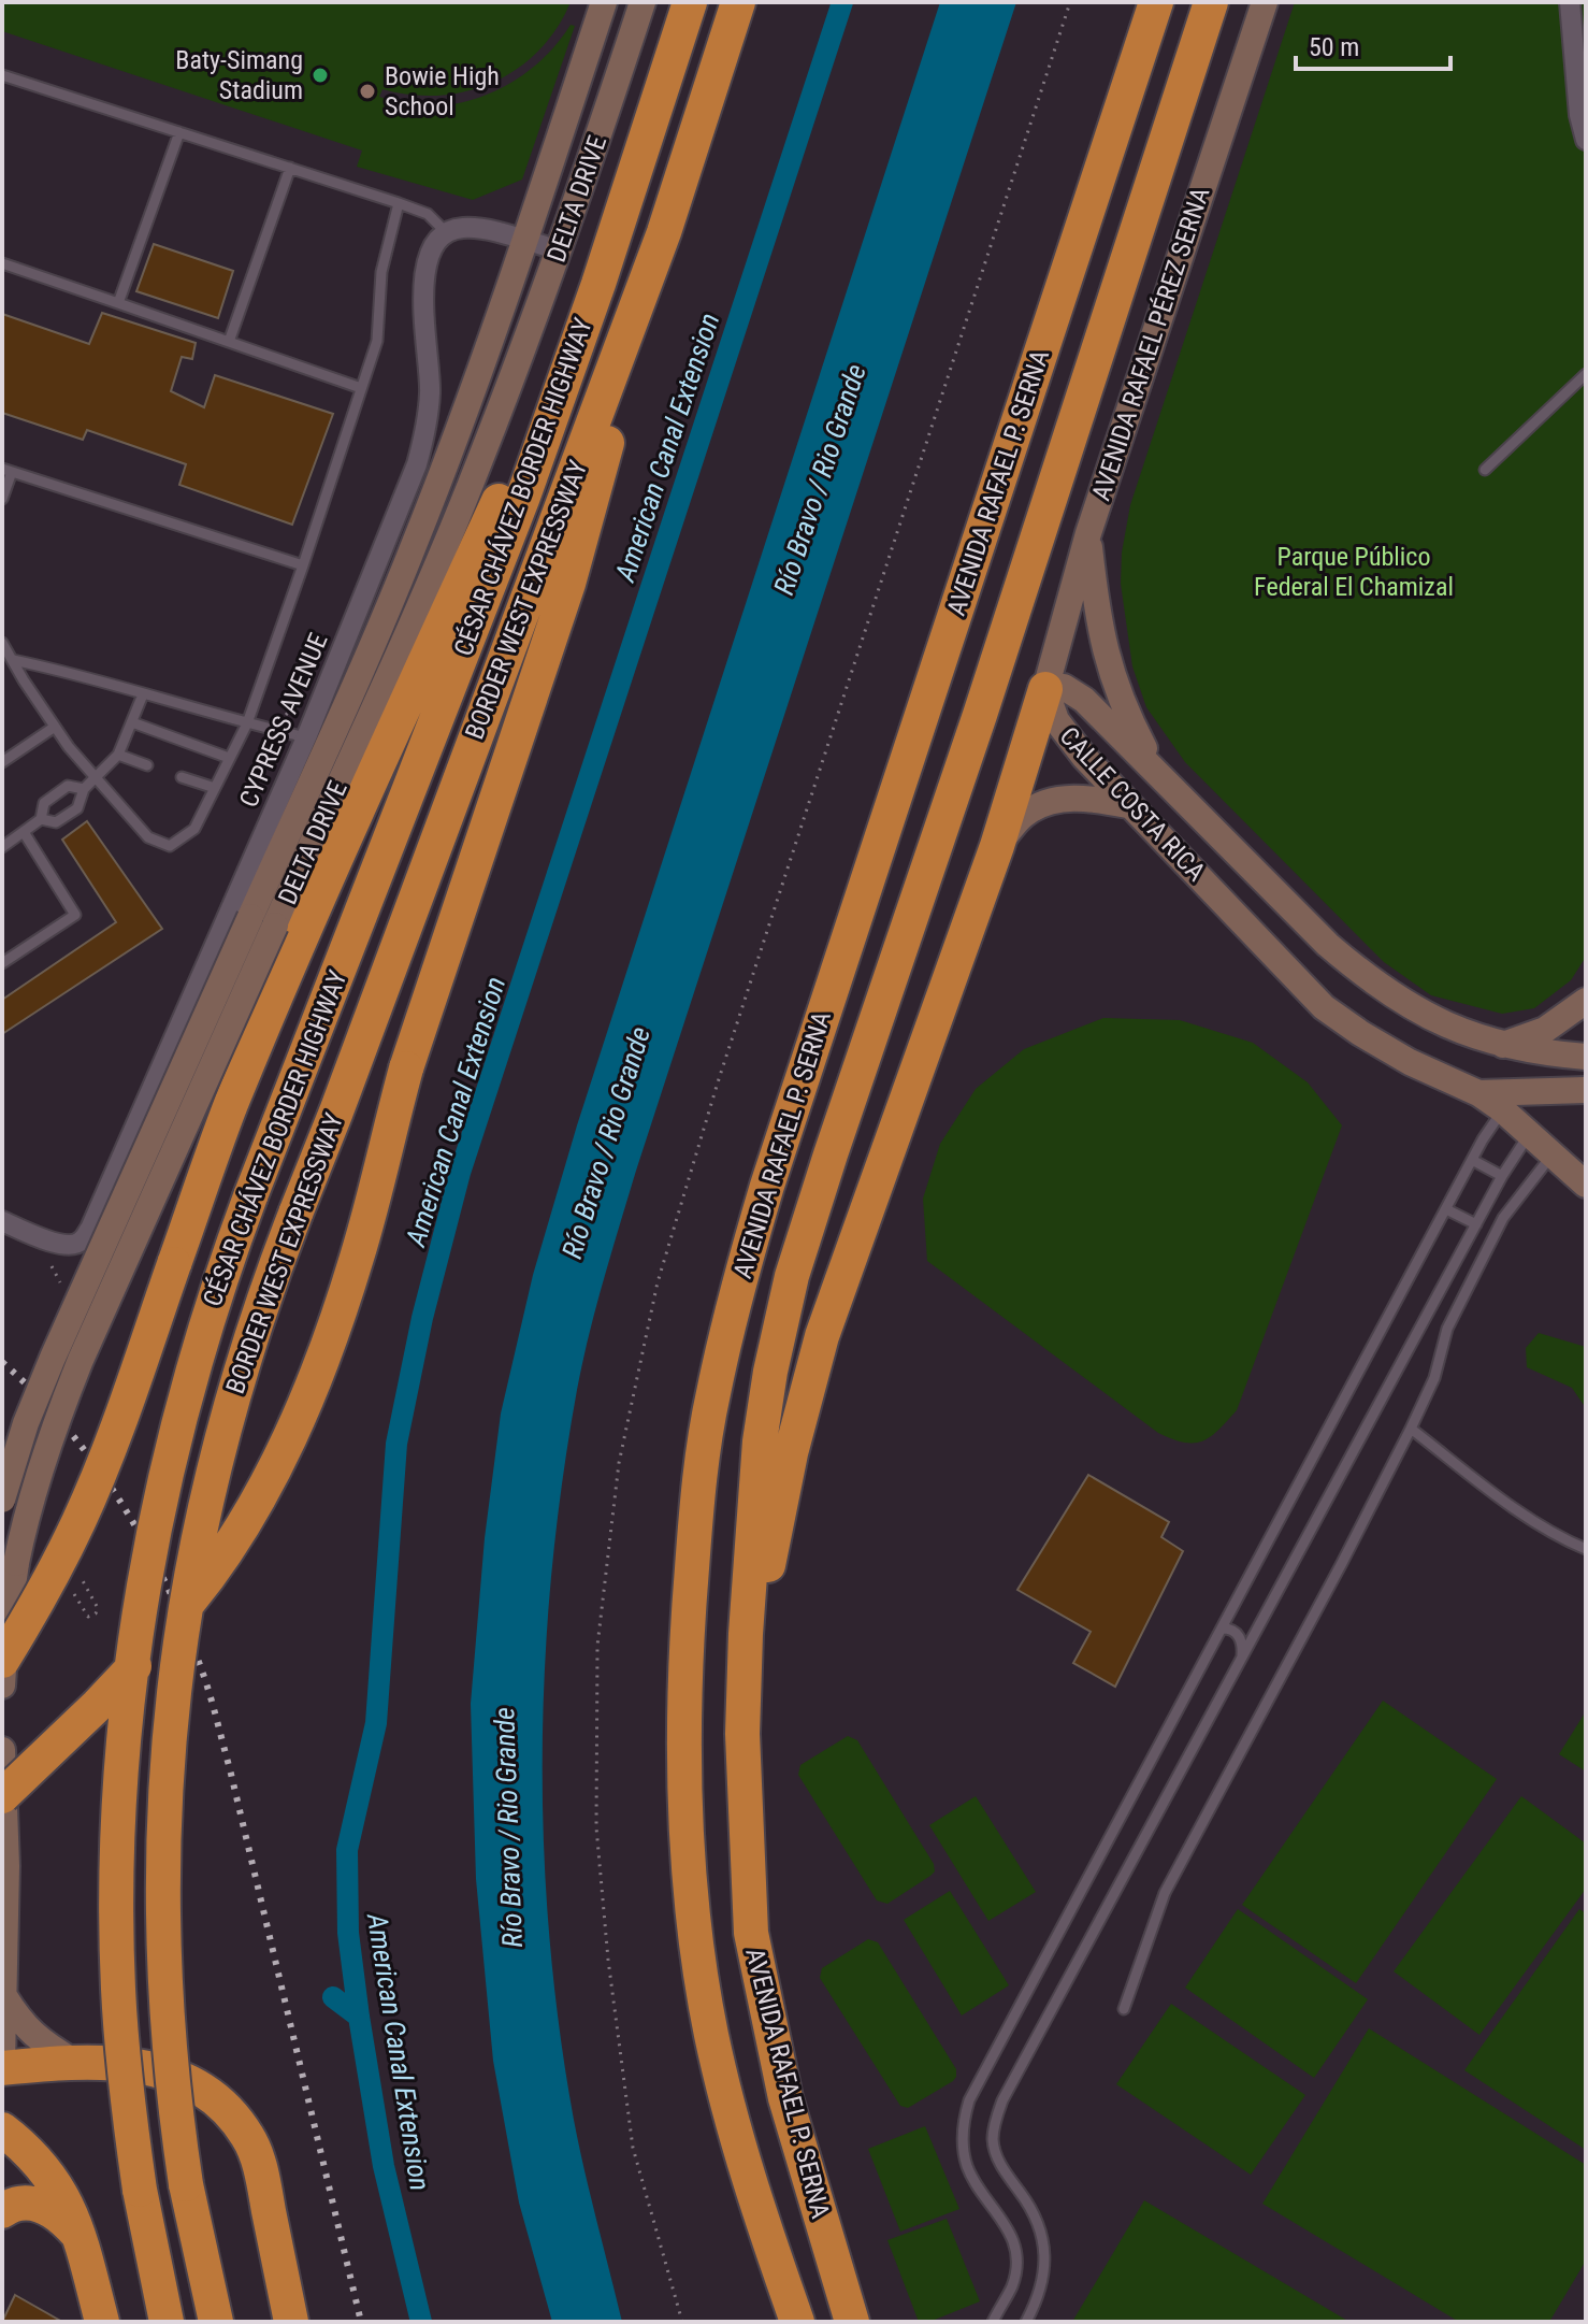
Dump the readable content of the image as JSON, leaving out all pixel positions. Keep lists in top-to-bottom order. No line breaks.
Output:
{"streets":{"highway":["AVENIDA RAFAEL P. SERNA","CÉSAR CHÁVEZ BORDER HIGHWAY","BORDER WEST EXPRESSWAY"],"main road":["DELTA DRIVE","AVENIDA RAFAEL PÉREZ SERNA","CALLE COSTA RICA"],"street":["CYPRESS AVENUE"]},"crossings":[["AVENIDA RAFAEL PÉREZ SERNA","CALLE COSTA RICA"]],"water":["American Canal Extension","Río Bravo / Rio Grande"],"parks":["Parque Público Federal El Chamizal"],"places":["Baty-Simang Stadium","Bowie High School"],"scale_bar":"50 m"}
